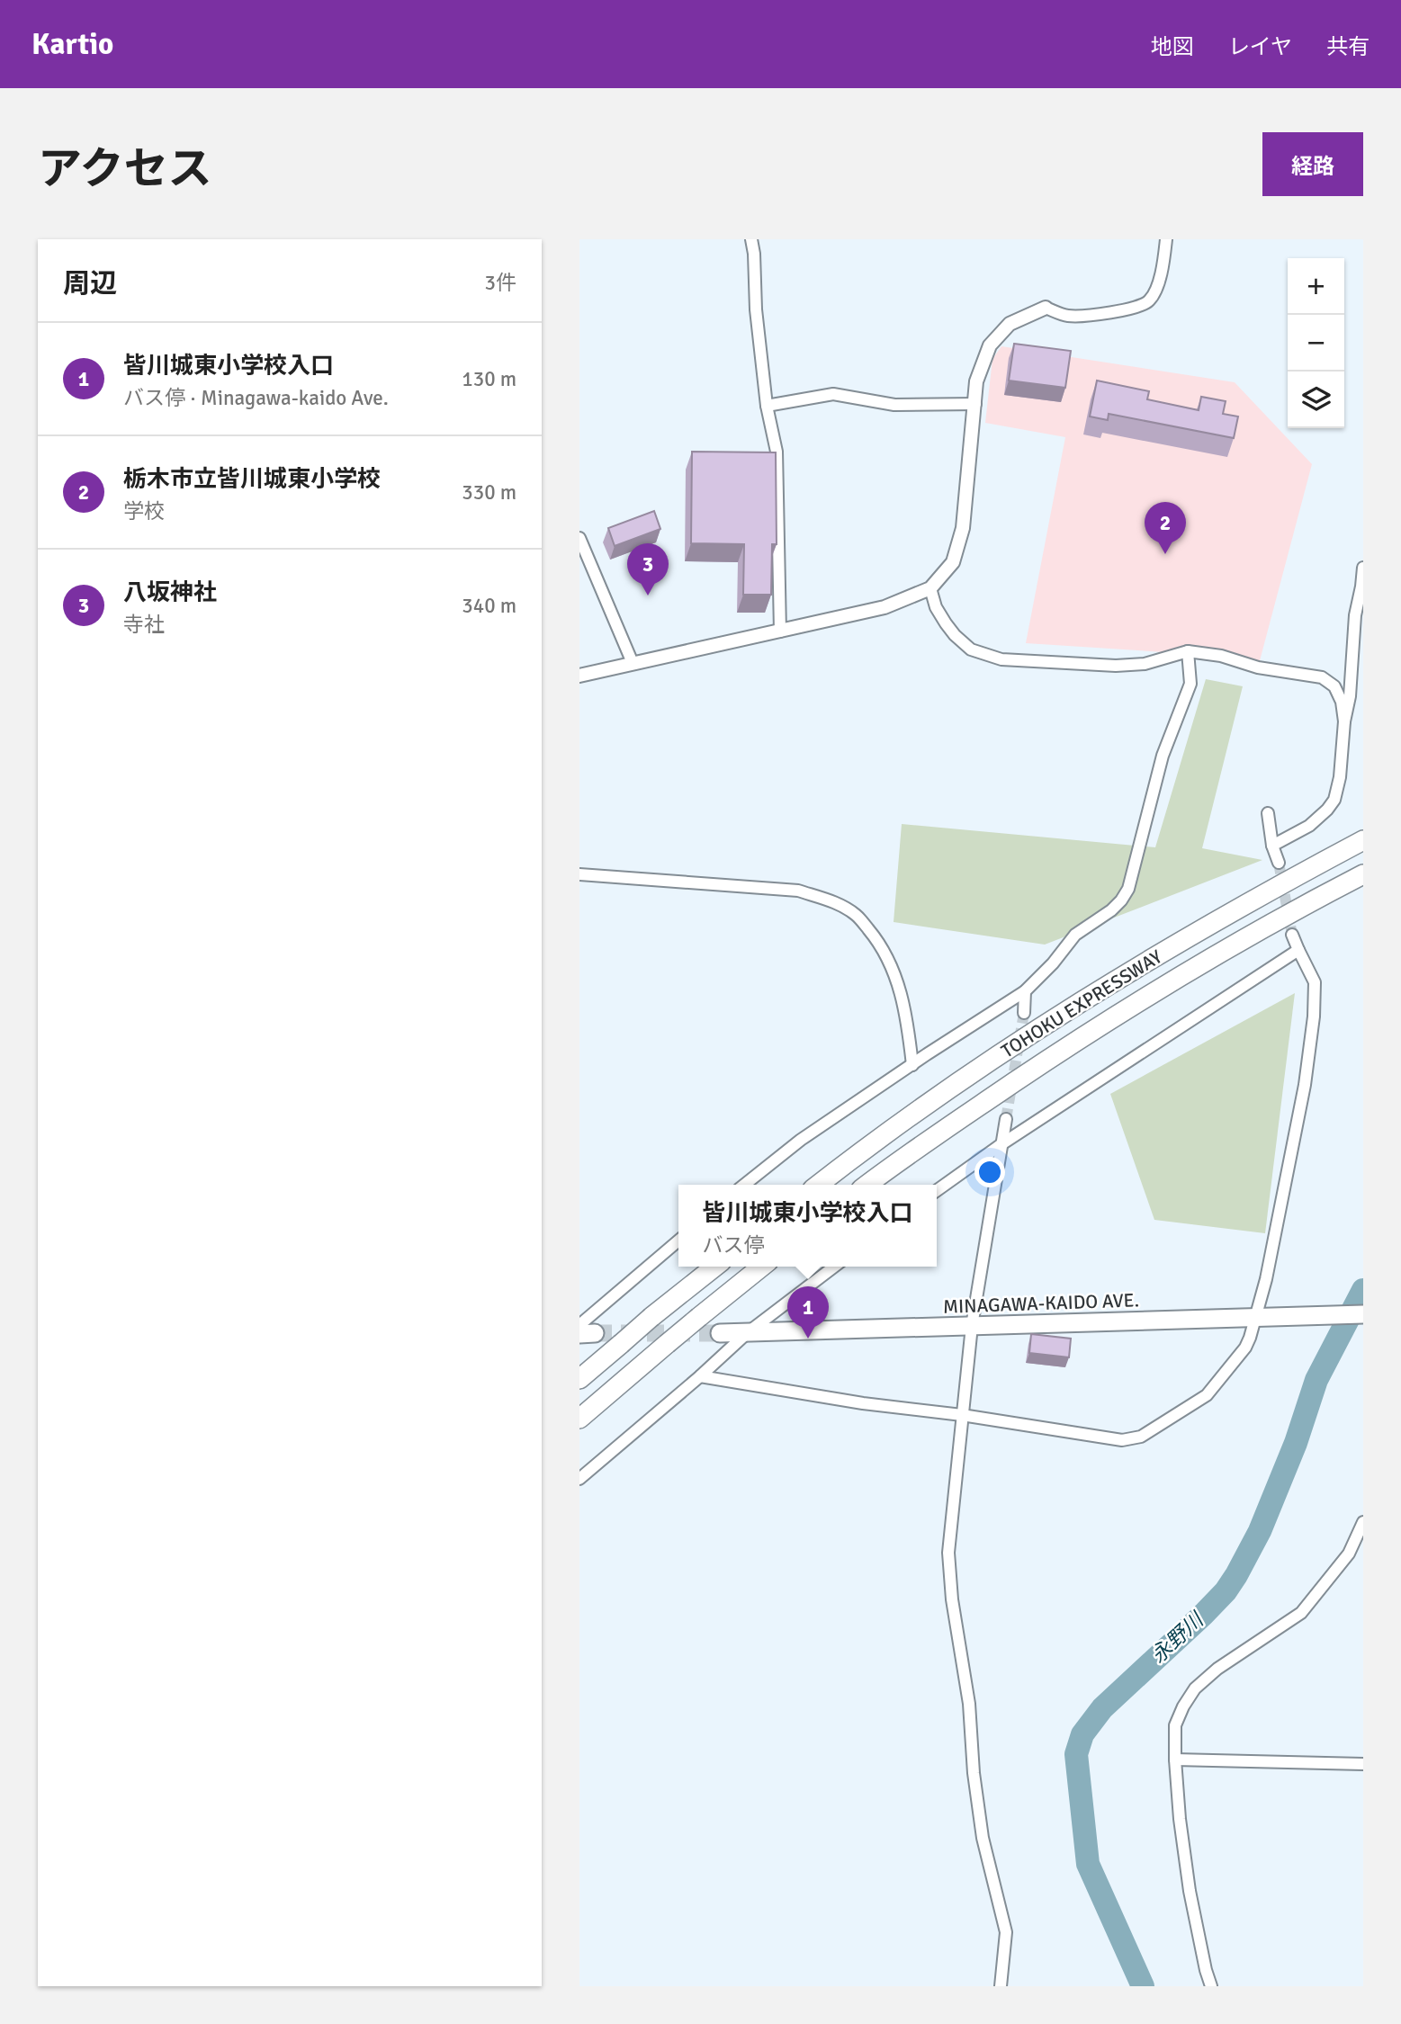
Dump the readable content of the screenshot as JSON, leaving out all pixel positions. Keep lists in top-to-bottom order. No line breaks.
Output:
{"streets":{"highway":["TOHOKU EXPRESSWAY"],"main road":["MINAGAWA-KAIDO AVE."]},"water":["永野川"],"page":{"header":"Kartio","nav":["地図","レイヤ","共有"],"title":"アクセス","buttons":"経路","heading":["周辺","3件"],"map_buttons":["+","−"],"list":[{"mark":"1","name":"皆川城東小学校入口","note":"バス停 · Minagawa-kaido Ave.","value":"130 m"},{"mark":"2","name":"栃木市立皆川城東小学校","note":"学校","value":"330 m"},{"mark":"3","name":"八坂神社","note":"寺社","value":"340 m"}],"pins":["2","3","1"],"popup":["皆川城東小学校入口","バス停"]}}
